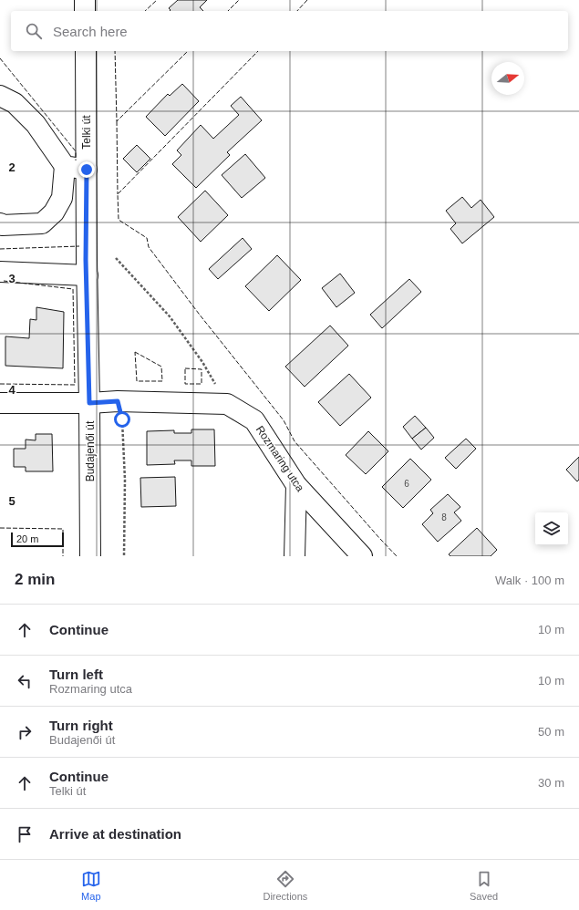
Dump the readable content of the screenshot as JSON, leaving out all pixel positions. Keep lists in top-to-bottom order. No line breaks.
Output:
{"streets":{"street":["Telki út","Budajenői út","Rozmaring utca"]},"crossings":[["Telki út","Budajenői út"],["Budajenői út","Rozmaring utca"]],"house_numbers":["6","8"],"scale_bar":"20 m","north":"right","page":{"search":"Search here","scale":"20 m","heading":["2 min","Walk · 100 m"],"list":[["Continue","10 m"],["Turn left","Rozmaring utca","10 m"],["Turn right","Budajenői út","50 m"],["Continue","Telki út","30 m"],"Arrive at destination"],"nav":["Map","Directions","Saved"]},"grid":{"rows":["2","3","4","5"]}}
